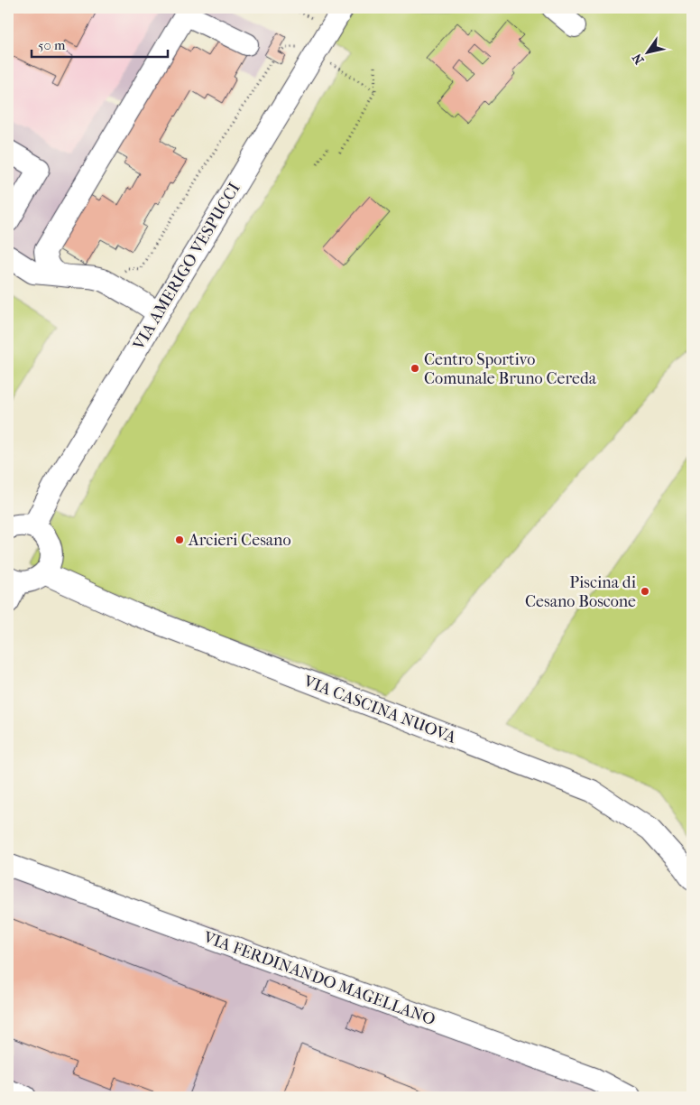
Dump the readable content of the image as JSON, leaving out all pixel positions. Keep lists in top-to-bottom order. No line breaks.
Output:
{"streets":{"street":["VIA AMERIGO VESPUCCI","VIA CASCINA NUOVA","VIA FERDINANDO MAGELLANO"]},"places":["Centro Sportivo Comunale Bruno Cereda","Arcieri Cesano","Piscina di Cesano Boscone"],"scale_bar":"50 m","north":"bottom left"}
